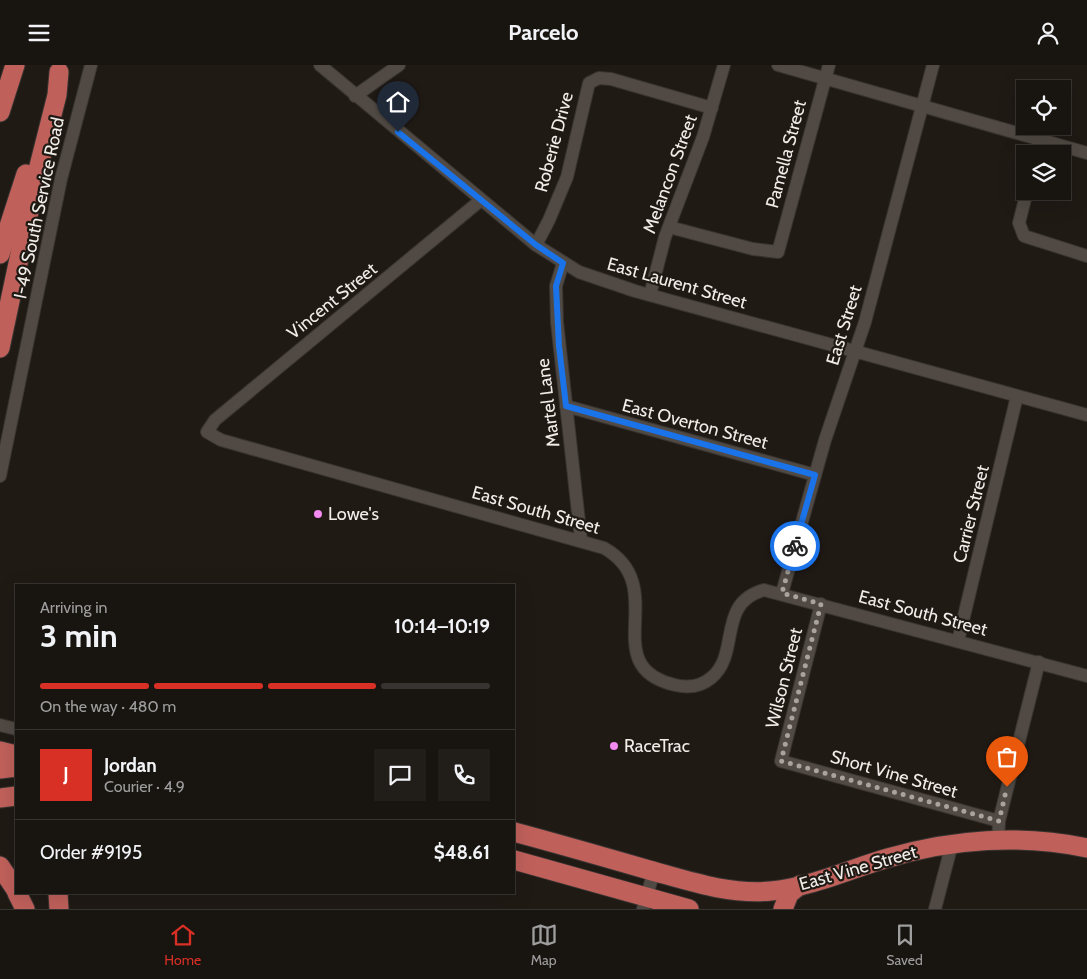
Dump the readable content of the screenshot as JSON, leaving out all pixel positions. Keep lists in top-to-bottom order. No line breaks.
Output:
{"streets":{"highway":["East Vine Street"],"street":["Roberie Drive","Pamella Street","Melancon Street","I-49 South Service Road","East Laurent Street","Vincent Street","East Street","Martel Lane","East Overton Street","East South Street","Carrier Street","Wilson Street","Short Vine Street"]},"crossings":[["Roberie Drive","Melancon Street"],["Roberie Drive","East Laurent Street"],["Pamella Street","Melancon Street"],["Melancon Street","East Laurent Street"],["East Laurent Street","Vincent Street"],["East Laurent Street","East Street"],["East Laurent Street","Martel Lane"],["East Laurent Street","Carrier Street"],["Vincent Street","East South Street"],["East Street","East Overton Street"],["East Street","East South Street"],["Martel Lane","East Overton Street"],["Martel Lane","East South Street"],["East South Street","Carrier Street"],["East South Street","Wilson Street"],["Wilson Street","Short Vine Street"]],"places":["Lowe's","RaceTrac"],"page":{"header":"Parcelo","heading":["3 min","Arriving in","10:14–10:19"],"panel":["Jordan","Courier · 4.9","Order #9195","$48.61"],"bar":"On the way · 480 m","round":"J","tabs":["Home","Map","Saved"]}}
